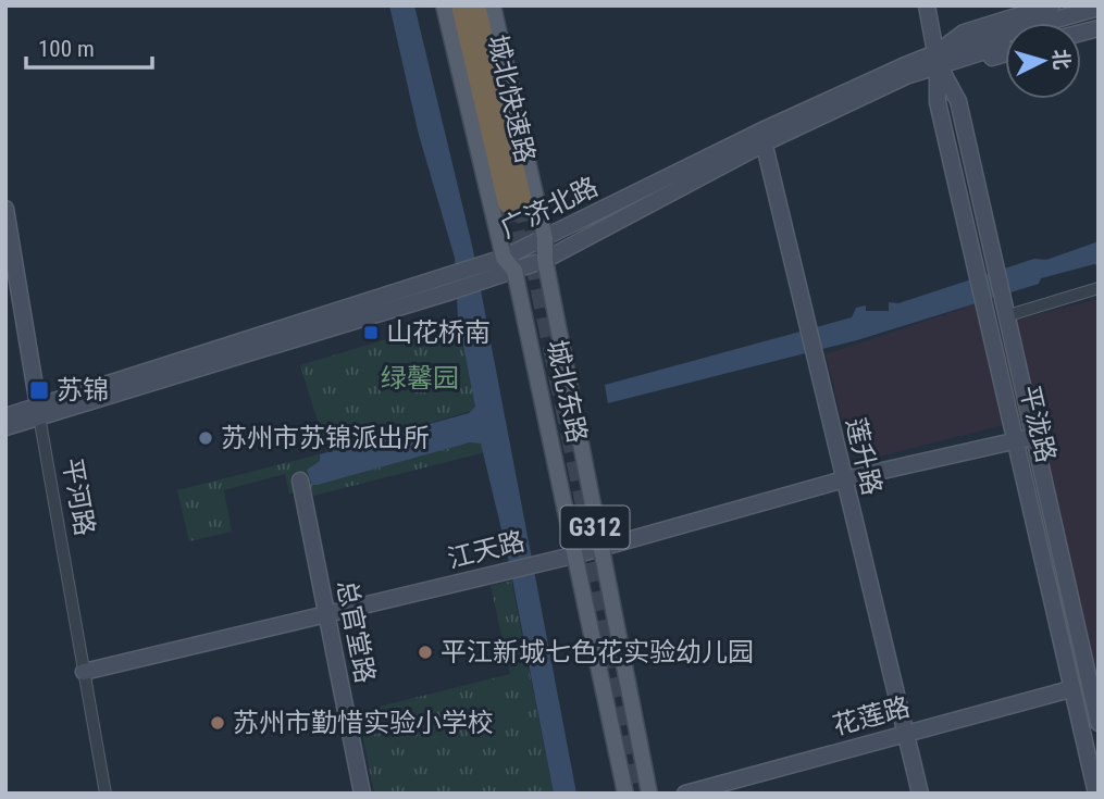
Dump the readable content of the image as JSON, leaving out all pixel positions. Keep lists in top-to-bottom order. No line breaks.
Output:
{"streets":{"highway":["城北快速路"],"main road":["城北东路","G312"],"street":["广济北路","平泷路","莲升路","平河路","江天路","总官堂路","花莲路"]},"crossings":[["广济北路","城北东路"],["广济北路","平泷路"],["广济北路","莲升路"],["广济北路","平河路"],["城北东路","江天路"],["平泷路","江天路"],["平泷路","花莲路"],["莲升路","江天路"],["莲升路","花莲路"],["平河路","江天路"],["江天路","总官堂路"]],"parks":["绿馨园"],"places":{"transit":["山花桥南","苏锦"],"other":["苏州市苏锦派出所","平江新城七色花实验幼儿园","苏州市勤惜实验小学校"]},"scale_bar":"100 m","north":"right"}
